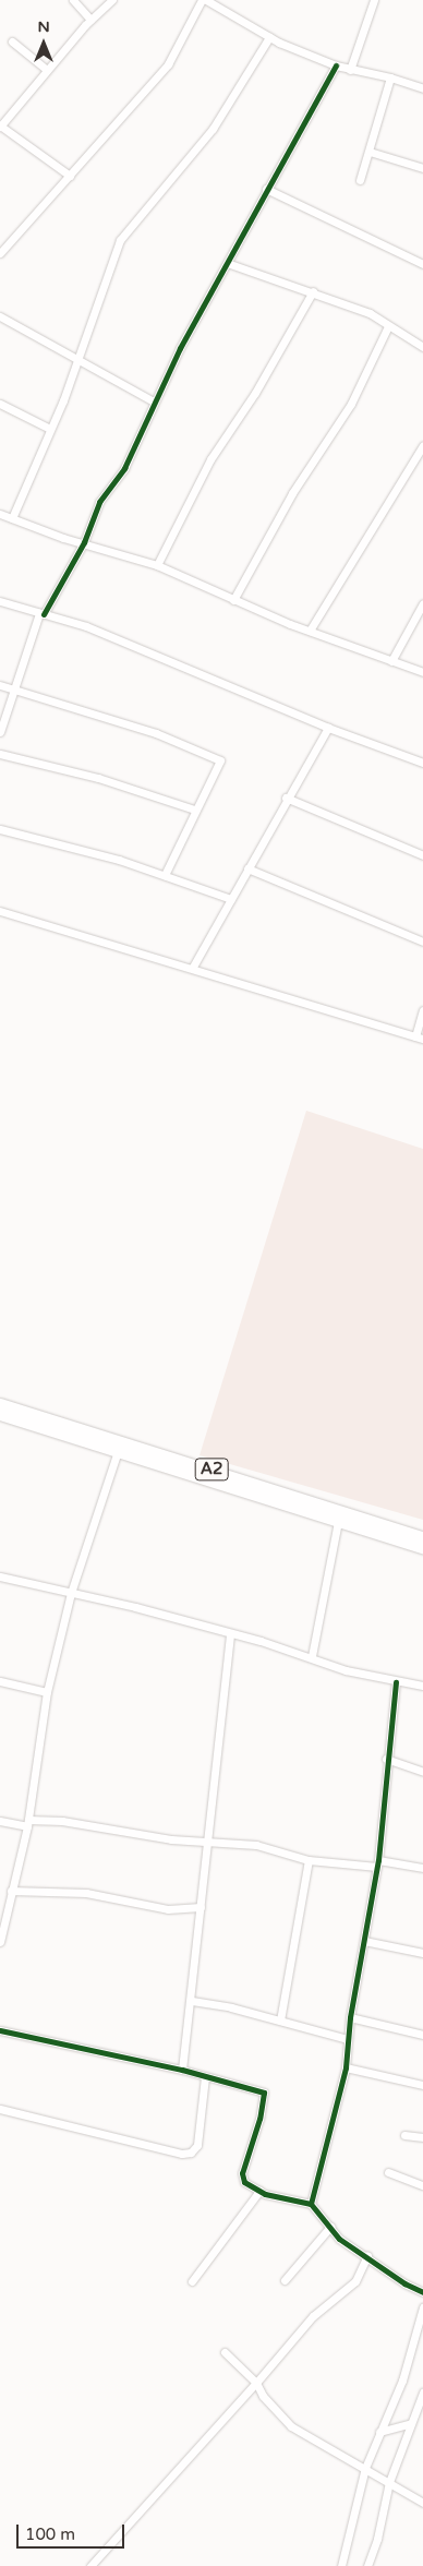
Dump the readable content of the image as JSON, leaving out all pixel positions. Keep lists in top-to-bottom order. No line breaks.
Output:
{"streets":{"highway":["A2"]},"scale_bar":"100 m","north":"top"}
